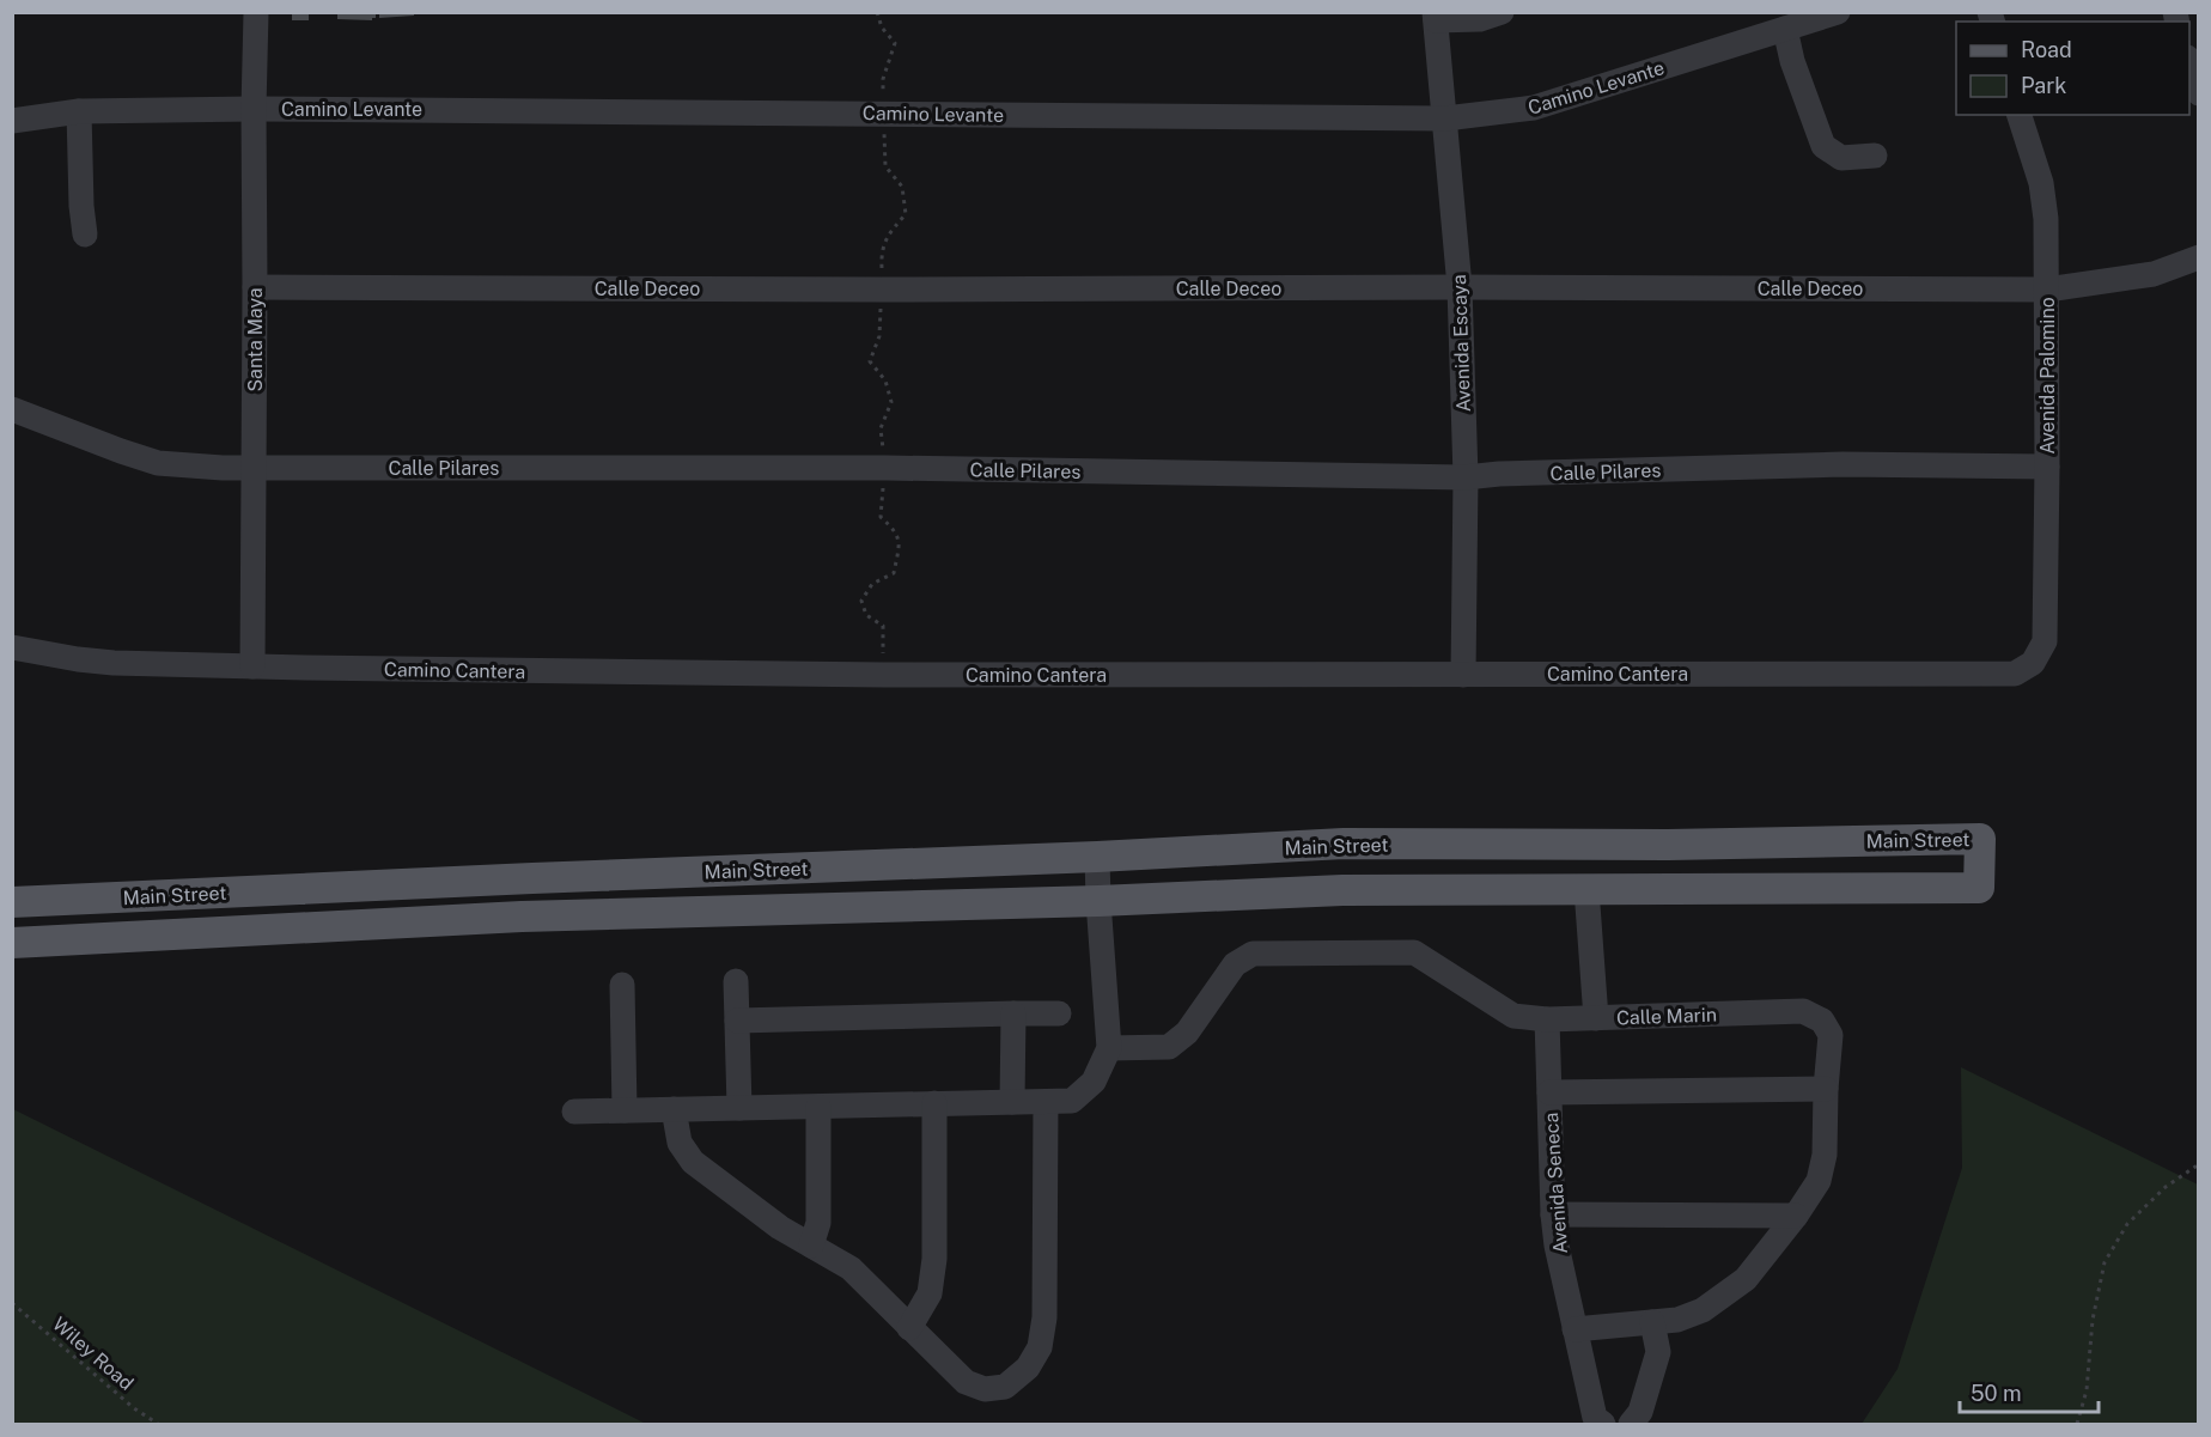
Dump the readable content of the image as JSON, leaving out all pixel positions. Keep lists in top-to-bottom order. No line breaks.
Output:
{"streets":{"main road":["Main Street"],"street":["Camino Levante","Calle Deceo","Santa Maya","Avenida Escaya","Avenida Palomino","Calle Pilares","Camino Cantera","Calle Marin","Avenida Seneca"],"path":["Wiley Road"]},"crossings":[["Camino Levante","Santa Maya"],["Camino Levante","Avenida Escaya"],["Calle Deceo","Santa Maya"],["Calle Deceo","Avenida Escaya"],["Calle Deceo","Avenida Palomino"],["Santa Maya","Calle Pilares"],["Santa Maya","Camino Cantera"],["Avenida Escaya","Calle Pilares"],["Avenida Escaya","Camino Cantera"],["Avenida Palomino","Calle Pilares"],["Avenida Palomino","Camino Cantera"],["Calle Marin","Avenida Seneca"]],"legend":["Road","Park"],"scale_bar":"50 m"}
